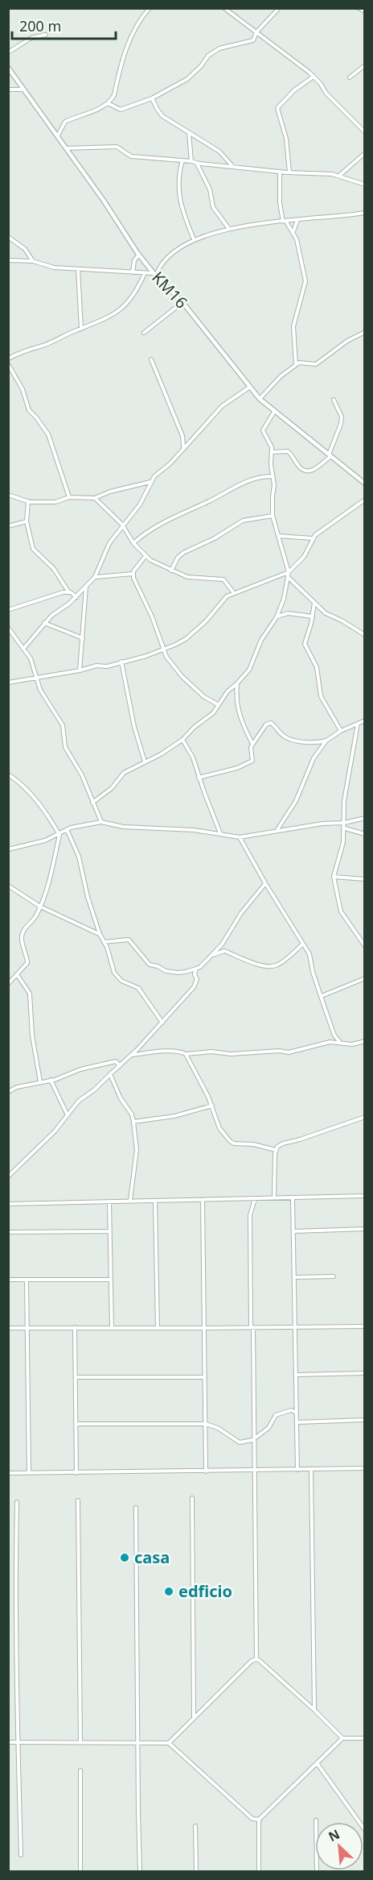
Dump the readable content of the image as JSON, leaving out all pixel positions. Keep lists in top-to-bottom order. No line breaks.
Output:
{"streets":{"street":["KM16"]},"places":["casa","edficio"],"scale_bar":"200 m","north":"top left"}
